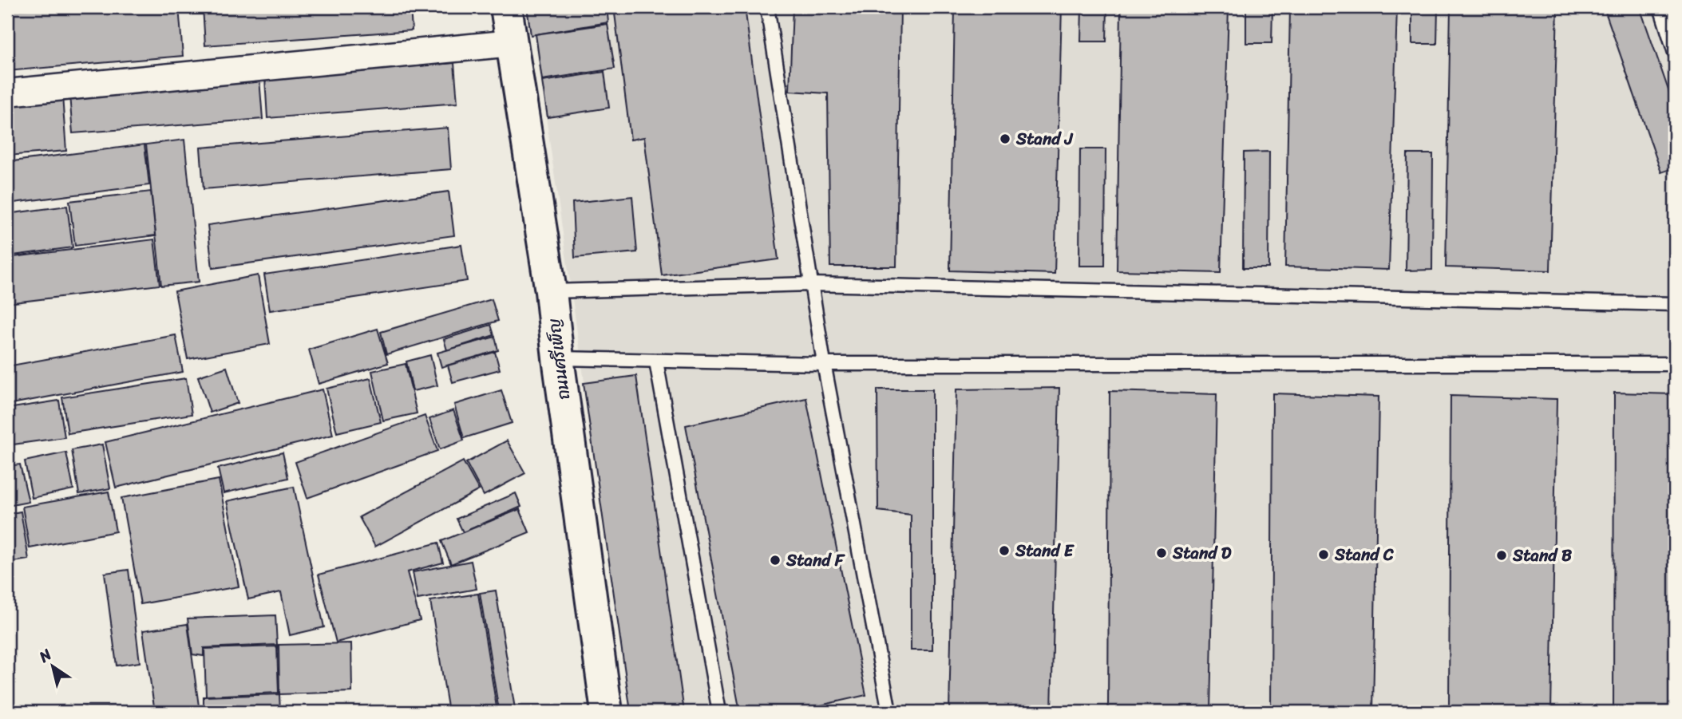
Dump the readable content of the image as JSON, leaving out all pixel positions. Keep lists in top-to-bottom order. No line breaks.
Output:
{"streets":{"main road":["ถนนศรีเพ็ญ"]},"places":["Stand J","Stand E","Stand D","Stand C","Stand B","Stand F"],"north":"top left"}
